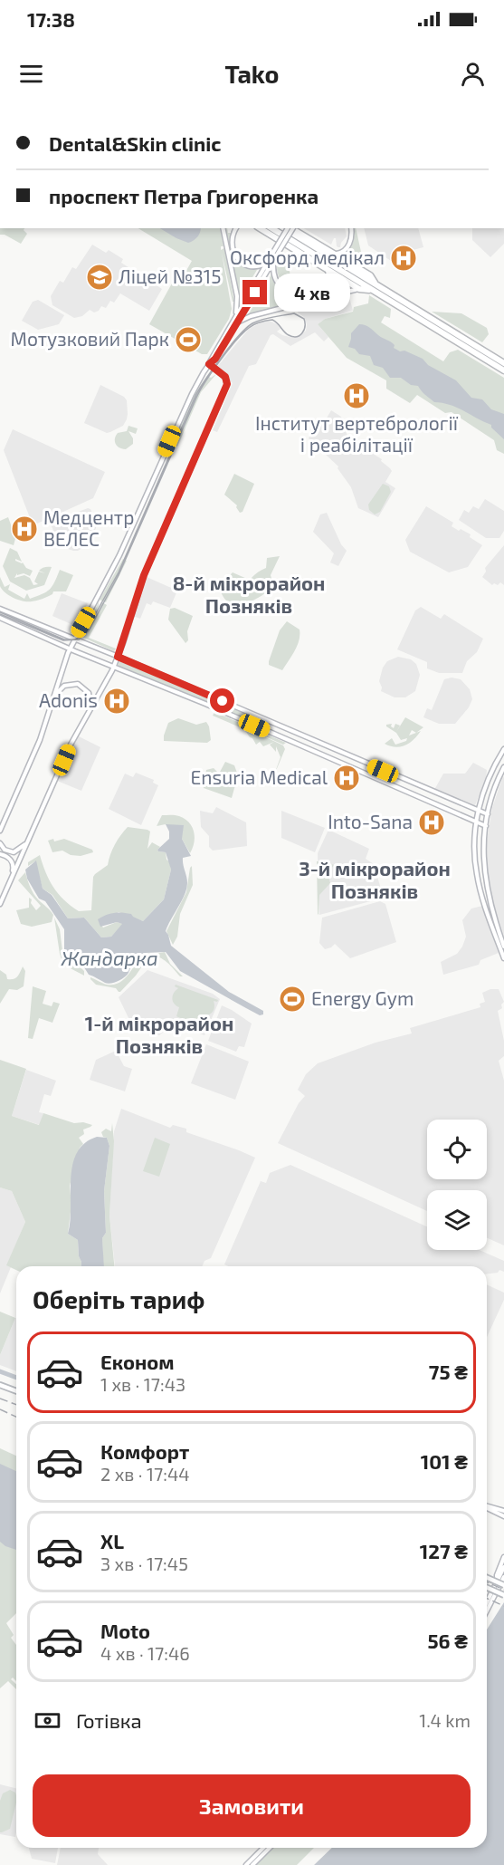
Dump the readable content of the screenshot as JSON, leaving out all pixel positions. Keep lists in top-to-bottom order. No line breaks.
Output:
{"districts":["8-й мікрорайон Позняків","3-й мікрорайон Позняків","1-й мікрорайон Позняків"],"water":["Жандарка"],"places":{"hospital":["Оксфорд медікал","Інститут вертебрології і реабілітації","Медцентр ВЕЛЕС","Adonis","Ensuria Medical","Into-Sana"],"school or university":["Ліцей №315"],"sports":["Мотузковий Парк","Energy Gym"]},"page":{"status":"17:38","header":"Tako","banner":["Dental&Skin clinic","проспект Петра Григоренка"],"bubble":"4 хв","heading":"Оберіть тариф","list":[{"name":"Економ","note":"1 хв · 17:43","value":"75 ₴"},{"name":"Комфорт","note":"2 хв · 17:44","value":"101 ₴"},{"name":"XL","note":"3 хв · 17:45","value":"127 ₴"},{"name":"Moto","note":"4 хв · 17:46","value":"56 ₴"}],"pay":["Готівка","1.4 km"],"buttons":"Замовити"}}
